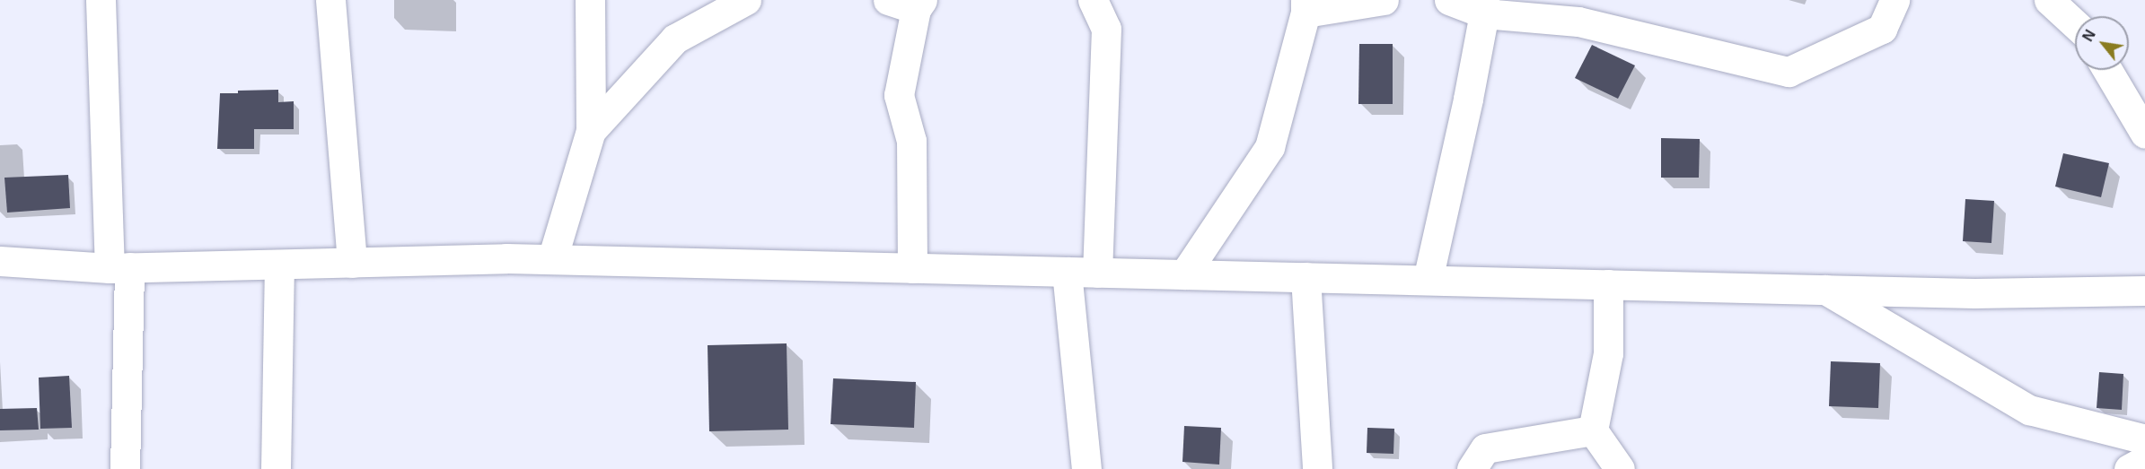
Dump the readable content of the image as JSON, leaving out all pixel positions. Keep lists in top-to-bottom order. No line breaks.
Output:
{"north":"top left"}
